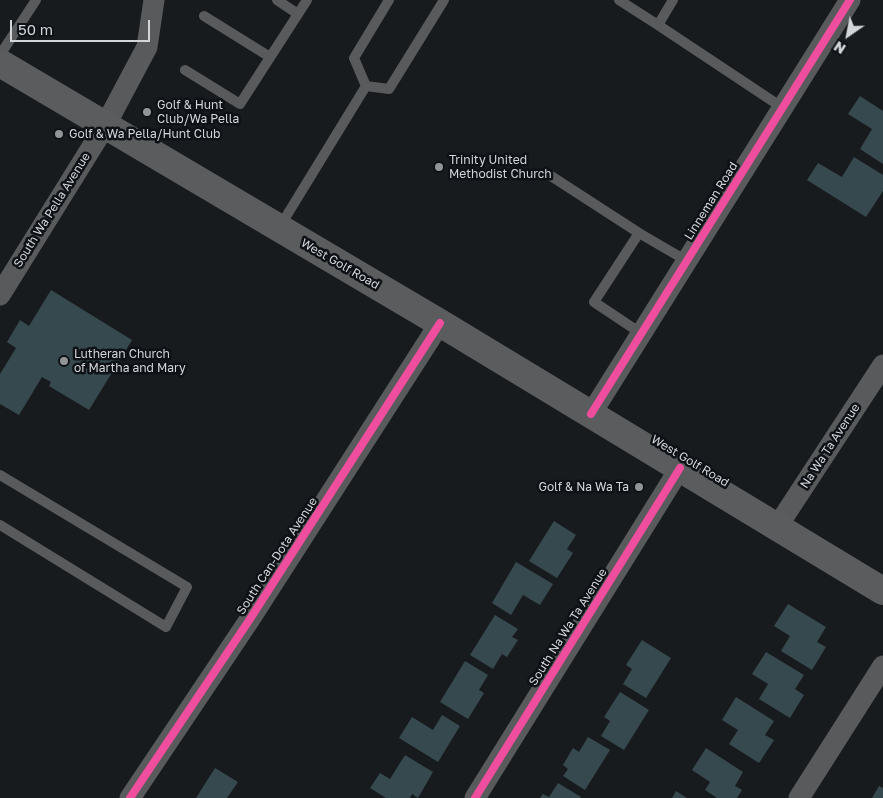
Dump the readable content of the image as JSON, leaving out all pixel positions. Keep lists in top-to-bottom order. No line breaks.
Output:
{"streets":{"main road":["West Golf Road"],"street":["Linneman Road","South Wa Pella Avenue","Na Wa Ta Avenue","South Can-Dota Avenue","South Na Wa Ta Avenue"]},"crossings":[["Linneman Road","West Golf Road"],["South Wa Pella Avenue","West Golf Road"],["West Golf Road","Na Wa Ta Avenue"],["West Golf Road","South Can-Dota Avenue"],["West Golf Road","South Na Wa Ta Avenue"]],"places":["Golf & Hunt Club/Wa Pella","Golf & Wa Pella/Hunt Club","Trinity United Methodist Church","Lutheran Church of Martha and Mary","Golf & Na Wa Ta"],"scale_bar":"50 m","north":"bottom left"}
